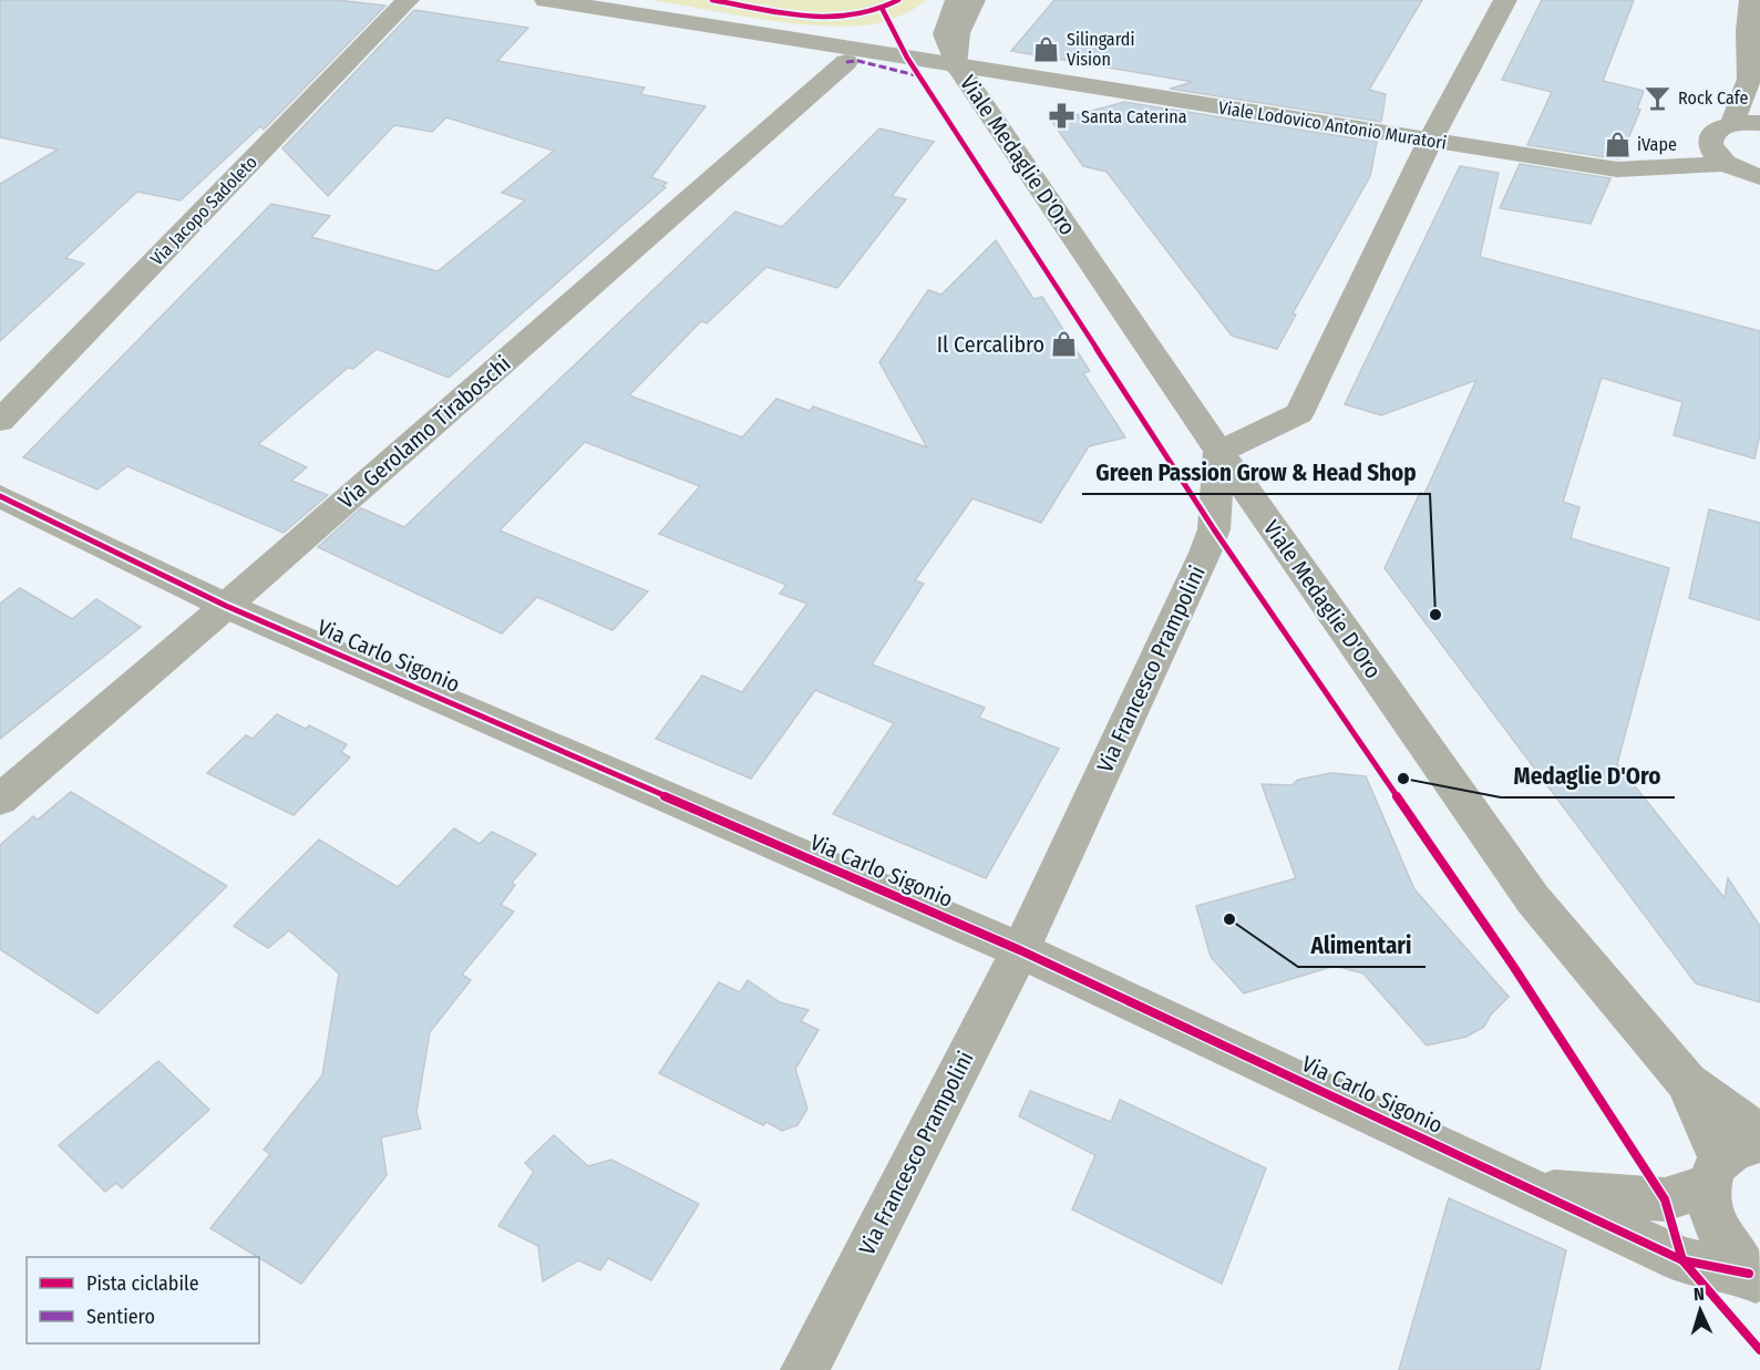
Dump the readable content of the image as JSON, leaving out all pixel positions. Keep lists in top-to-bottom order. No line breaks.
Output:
{"streets":{"street":["Viale Lodovico Antonio Muratori","Viale Medaglie D'Oro","Via Jacopo Sadoleto","Via Gerolamo Tiraboschi","Via Carlo Sigonio","Via Francesco Prampolini"]},"crossings":[["Viale Lodovico Antonio Muratori","Viale Medaglie D'Oro"],["Viale Medaglie D'Oro","Via Carlo Sigonio"],["Viale Medaglie D'Oro","Via Francesco Prampolini"],["Via Gerolamo Tiraboschi","Via Carlo Sigonio"],["Via Carlo Sigonio","Via Francesco Prampolini"]],"places":{"shop":["Silingardi Vision","iVape","Il Cercalibro"],"bar":["Rock Cafe"],"pharmacy":["Santa Caterina"],"other":["Green Passion Grow & Head Shop","Medaglie D'Oro","Alimentari"]},"legend":["Pista ciclabile","Sentiero"],"north":"top"}
